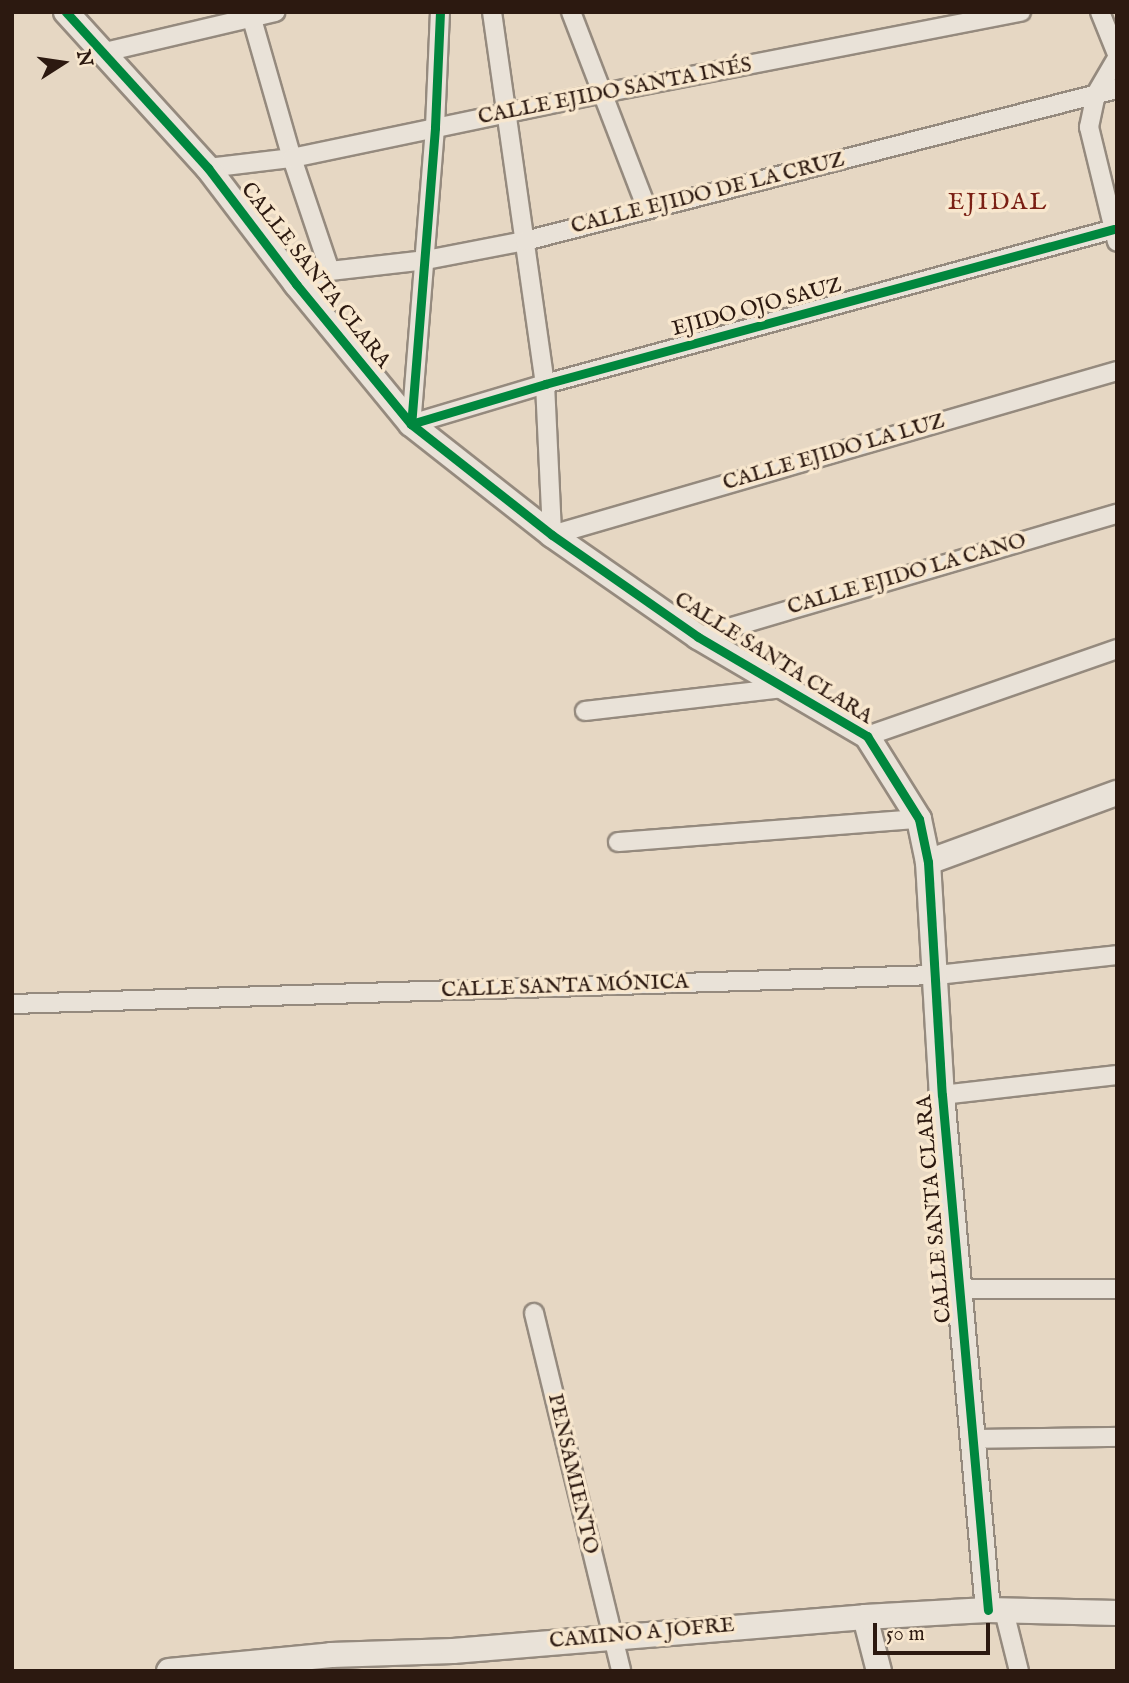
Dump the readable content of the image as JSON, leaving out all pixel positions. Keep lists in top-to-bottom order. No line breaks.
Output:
{"streets":{"street":["CALLE EJIDO SANTA INÉS","CALLE EJIDO DE LA CRUZ","CALLE SANTA CLARA","EJIDO OJO SAUZ","CALLE EJIDO LA LUZ","CALLE EJIDO LA CANO","CALLE SANTA MÓNICA","PENSAMIENTO","CAMINO A JOFRE"]},"crossings":[["CALLE EJIDO SANTA INÉS","CALLE SANTA CLARA"],["CALLE EJIDO DE LA CRUZ","CALLE SANTA CLARA"],["CALLE SANTA CLARA","EJIDO OJO SAUZ"],["CALLE SANTA CLARA","CALLE EJIDO LA LUZ"],["CALLE SANTA CLARA","CALLE EJIDO LA CANO"],["CALLE SANTA CLARA","CALLE SANTA MÓNICA"],["CALLE SANTA CLARA","CAMINO A JOFRE"],["PENSAMIENTO","CAMINO A JOFRE"]],"districts":["EJIDAL"],"scale_bar":"50 m","north":"right"}
